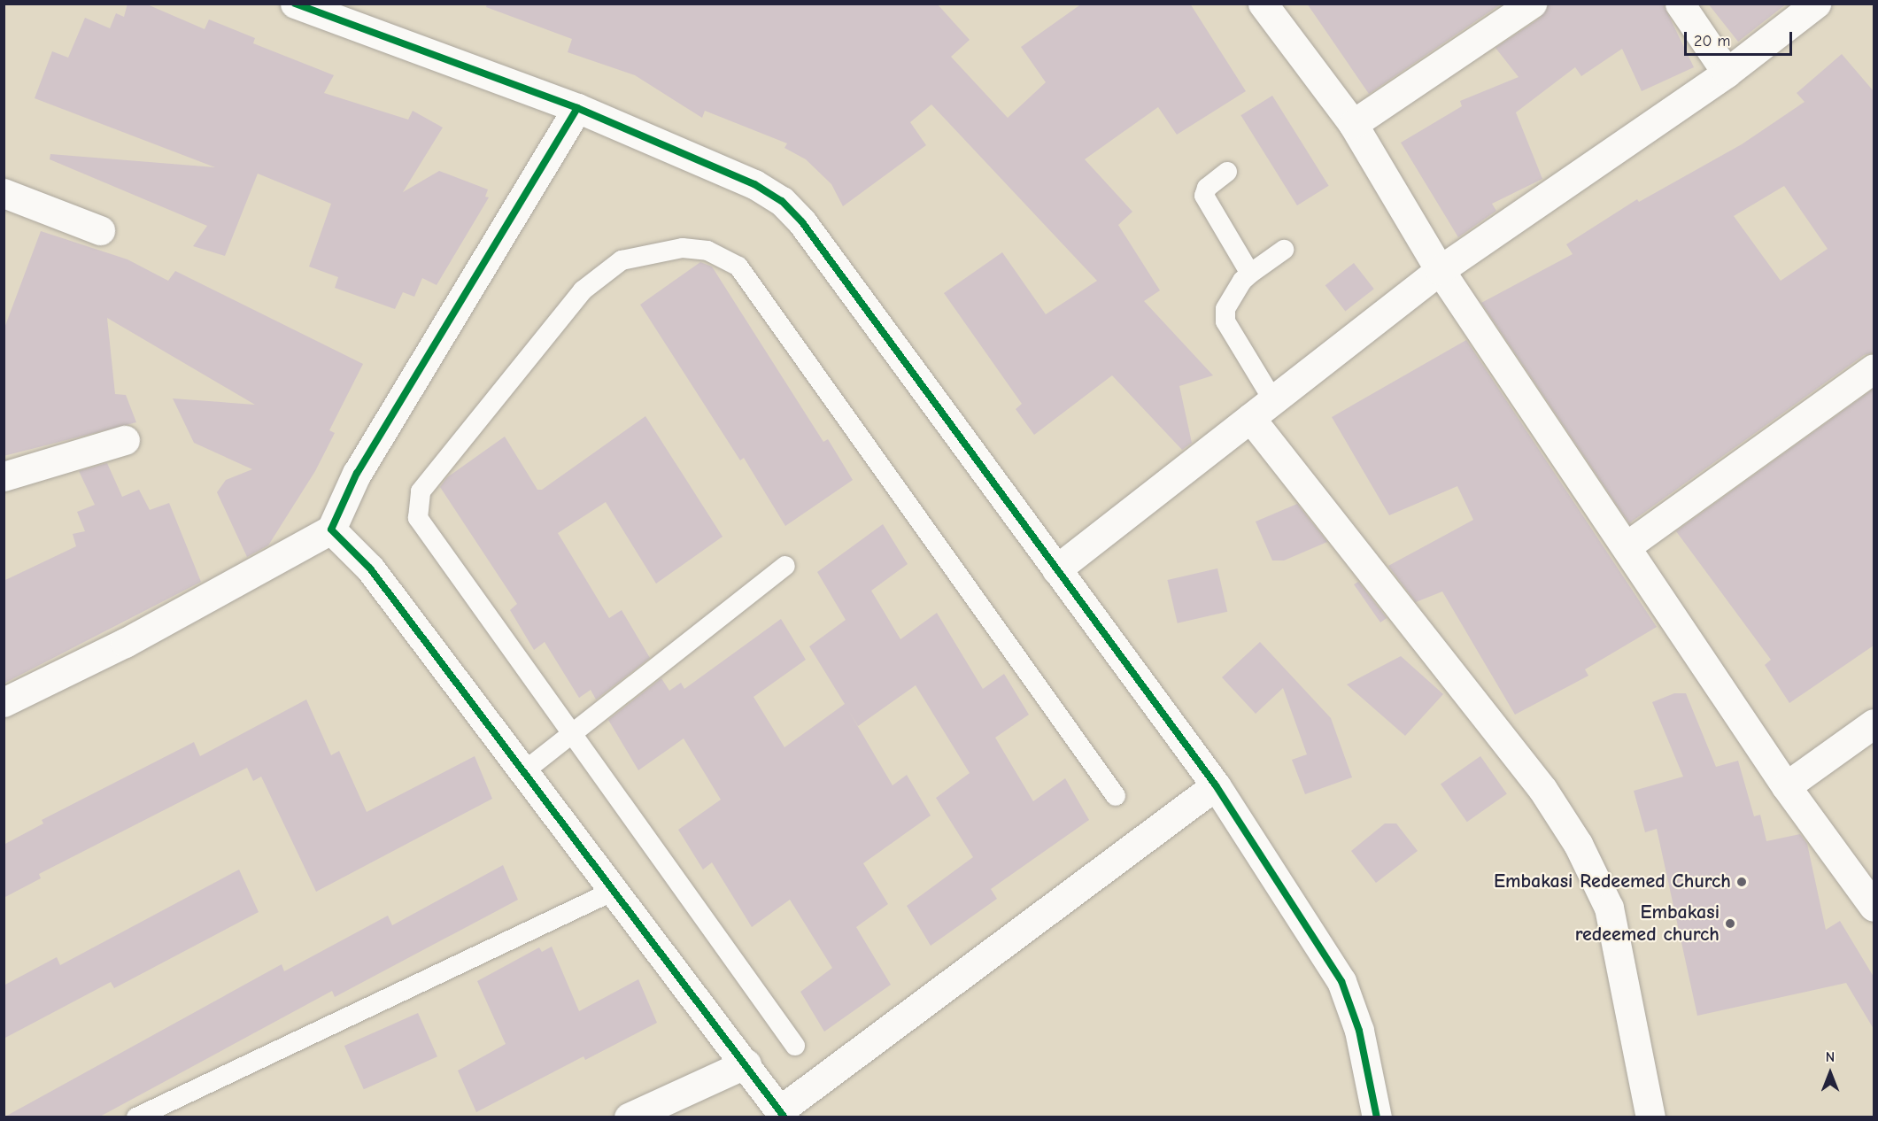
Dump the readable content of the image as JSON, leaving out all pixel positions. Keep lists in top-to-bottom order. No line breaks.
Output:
{"places":["Embakasi Redeemed Church","Embakasi redeemed church"],"scale_bar":"20 m","north":"top"}
